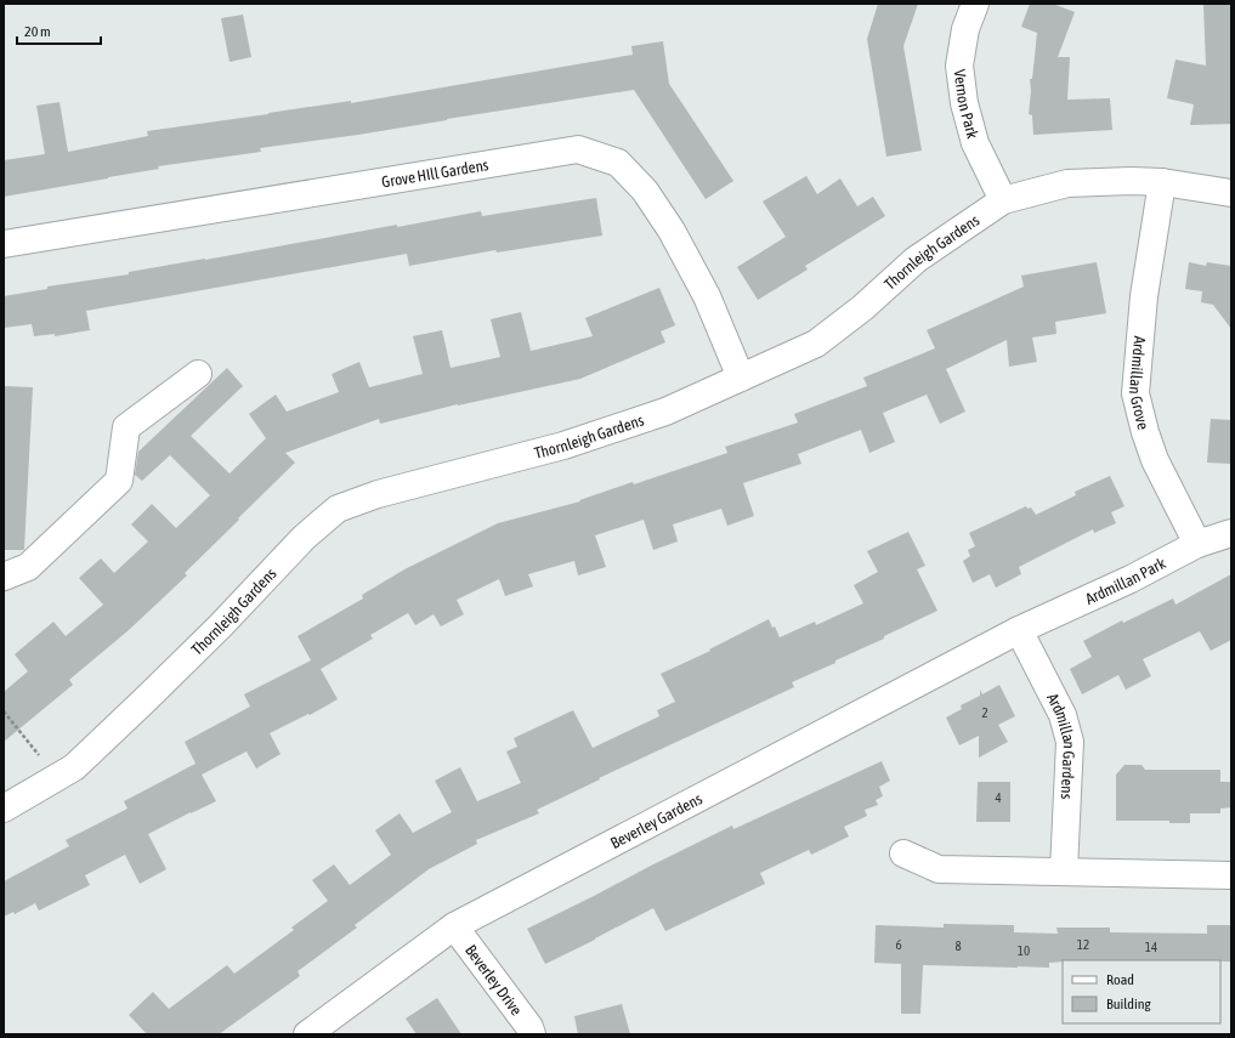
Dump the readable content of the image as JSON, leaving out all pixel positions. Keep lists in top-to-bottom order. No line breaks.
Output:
{"streets":{"street":["Vernon Park","Grove HIll Gardens","Thornleigh Gardens","Ardmillan Grove","Ardmillan Park","Ardmillan Gardens","Beverley Gardens","Beverley Drive"]},"crossings":[["Vernon Park","Thornleigh Gardens"],["Grove HIll Gardens","Thornleigh Gardens"],["Thornleigh Gardens","Ardmillan Grove"],["Ardmillan Grove","Ardmillan Park"],["Ardmillan Park","Ardmillan Gardens"],["Ardmillan Park","Beverley Gardens"],["Ardmillan Gardens","Beverley Gardens"],["Beverley Gardens","Beverley Drive"]],"house_numbers":["2","4","6","12","8","14","10"],"legend":["Road","Building"],"scale_bar":"20 m"}
